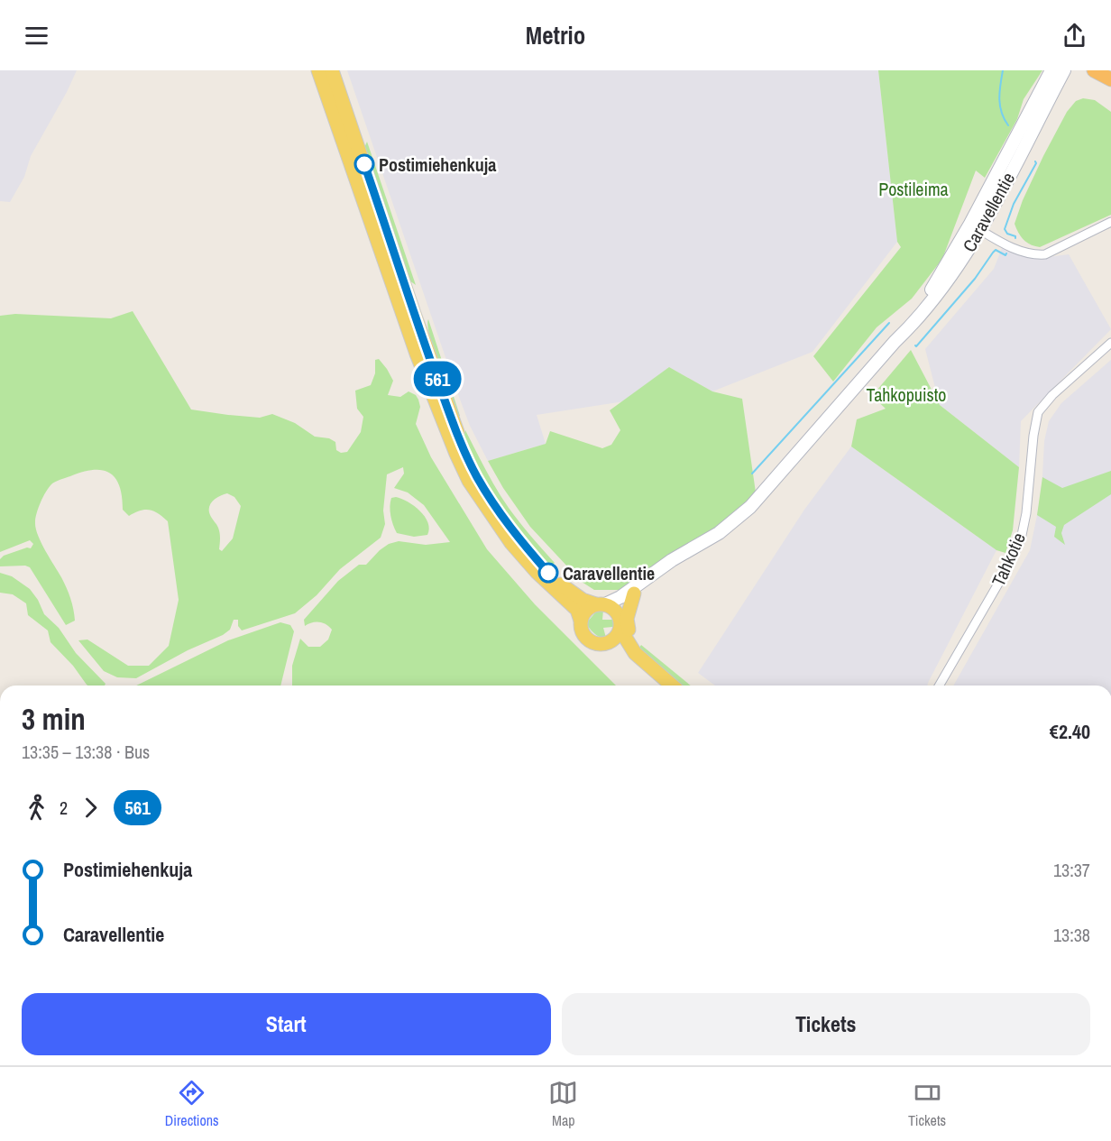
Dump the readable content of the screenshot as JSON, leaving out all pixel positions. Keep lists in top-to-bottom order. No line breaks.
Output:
{"streets":{"main road":["Caravellentie"],"street":["Tahkotie"]},"parks":["Postileima","Tahkopuisto"],"places":["Postimiehenkuja","Caravellentie"],"lines":["bus line 561"],"page":{"header":"Metrio","on_map":"561","heading":["3 min","13:35 – 13:38 · Bus","€2.40"],"legs":["2","561"],"list":[{"name":"Postimiehenkuja","value":"13:37"},{"name":"Caravellentie","value":"13:38"}],"buttons":["Start","Tickets"],"tabs":["Directions","Map","Tickets"]}}
